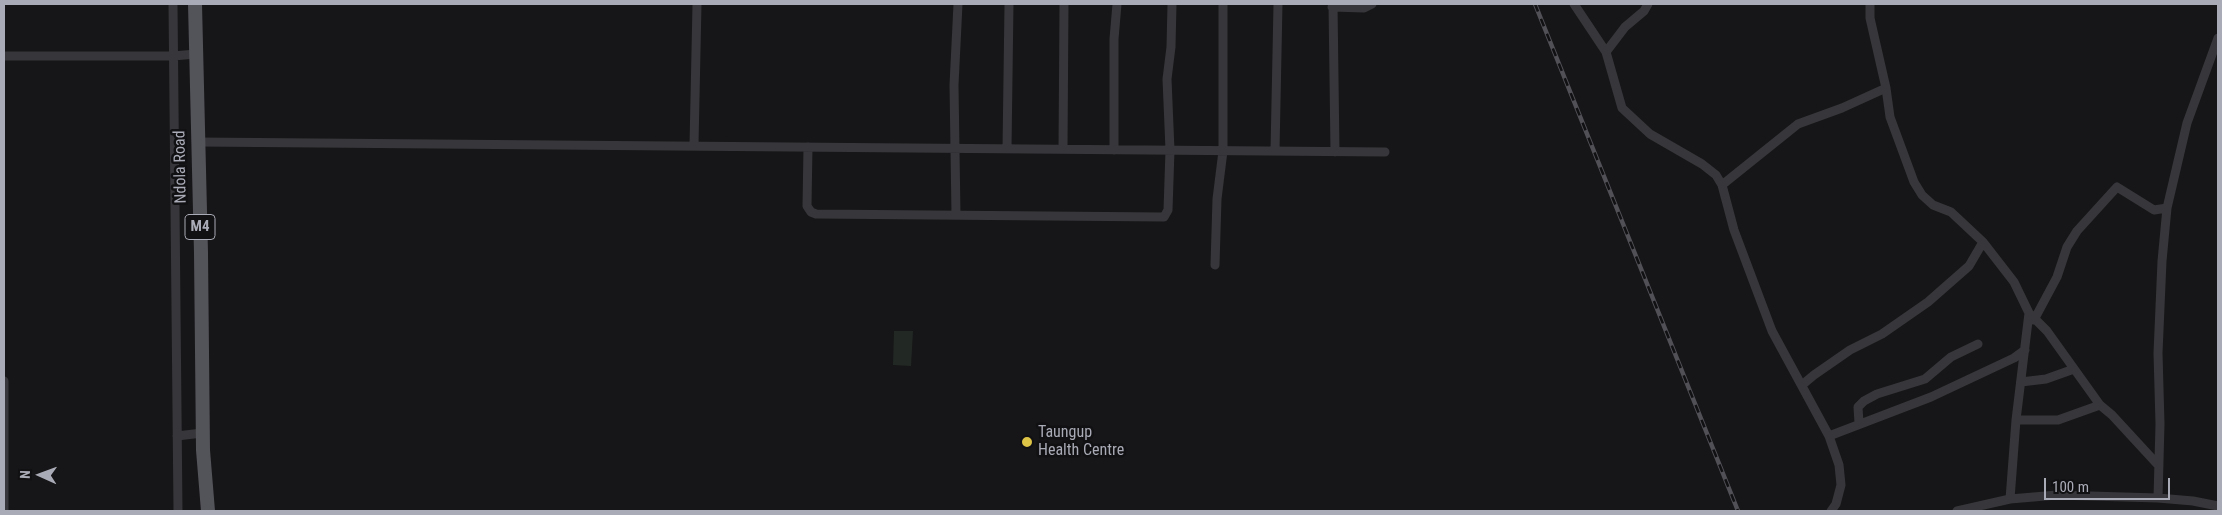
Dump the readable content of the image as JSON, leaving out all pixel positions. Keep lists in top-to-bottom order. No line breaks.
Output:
{"streets":{"main road":["Ndola Road","M4"]},"crossings":[["Ndola Road","M4"]],"places":["Taungup Health Centre"],"scale_bar":"100 m","north":"left"}
